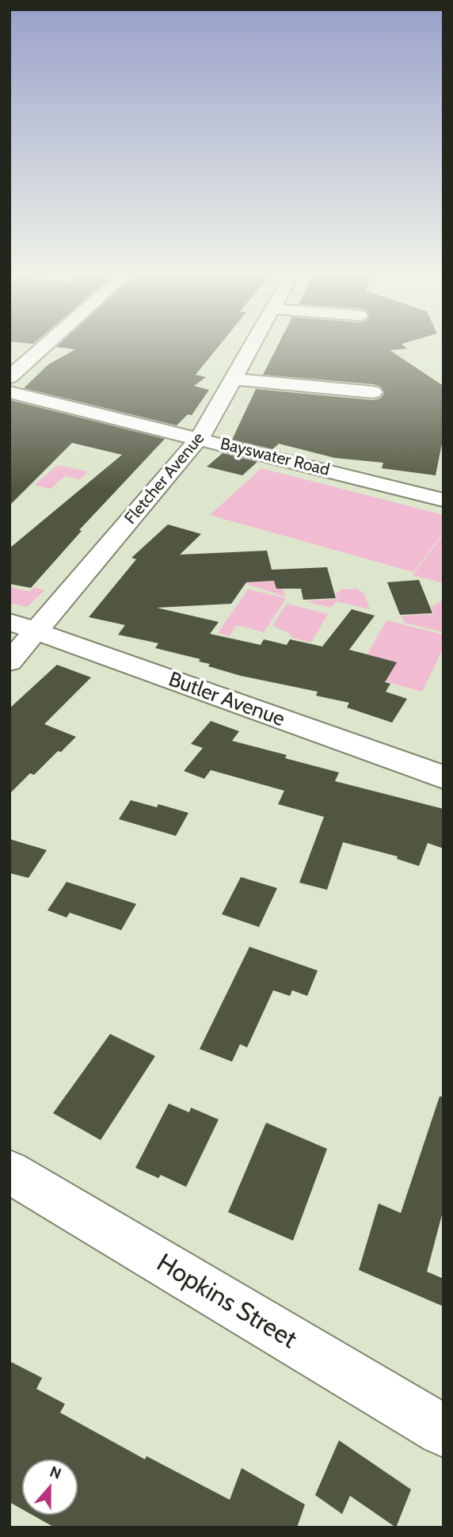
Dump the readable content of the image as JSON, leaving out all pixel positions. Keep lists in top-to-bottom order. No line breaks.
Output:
{"streets":{"street":["Bayswater Road","Fletcher Avenue","Butler Avenue","Hopkins Street"]},"crossings":[["Bayswater Road","Fletcher Avenue"],["Fletcher Avenue","Butler Avenue"]],"north":"top"}
